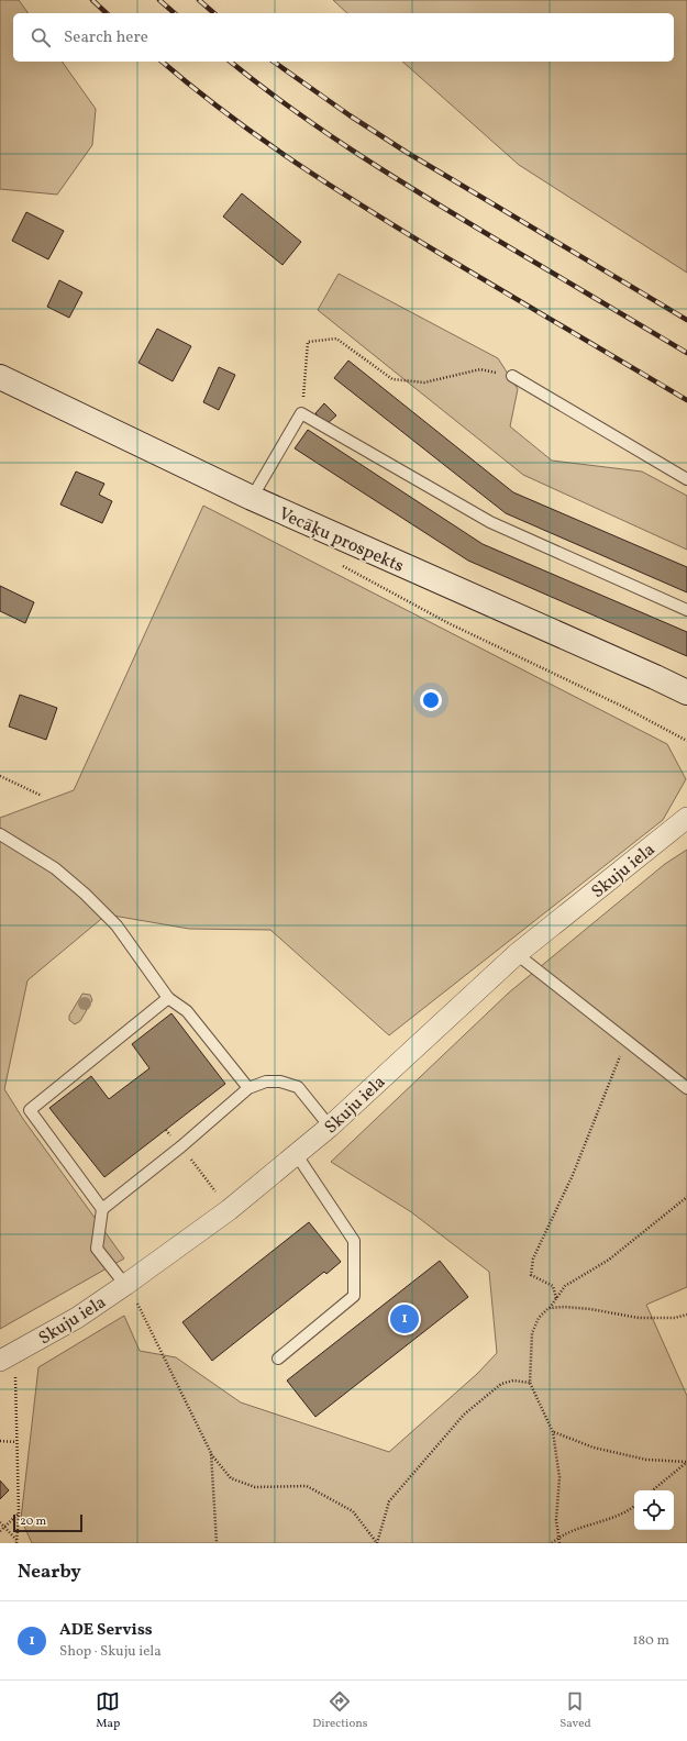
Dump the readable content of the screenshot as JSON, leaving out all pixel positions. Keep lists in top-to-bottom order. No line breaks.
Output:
{"streets":{"main road":["Vecāķu prospekts"],"street":["Skuju iela"]},"scale_bar":"20 m","page":{"search":"Search here","pins":"1","scale":"20 m","heading":"Nearby","list":[{"mark":"1","name":"ADE Serviss","note":"Shop · Skuju iela","value":"180 m"}],"nav":["Map","Directions","Saved"]}}
